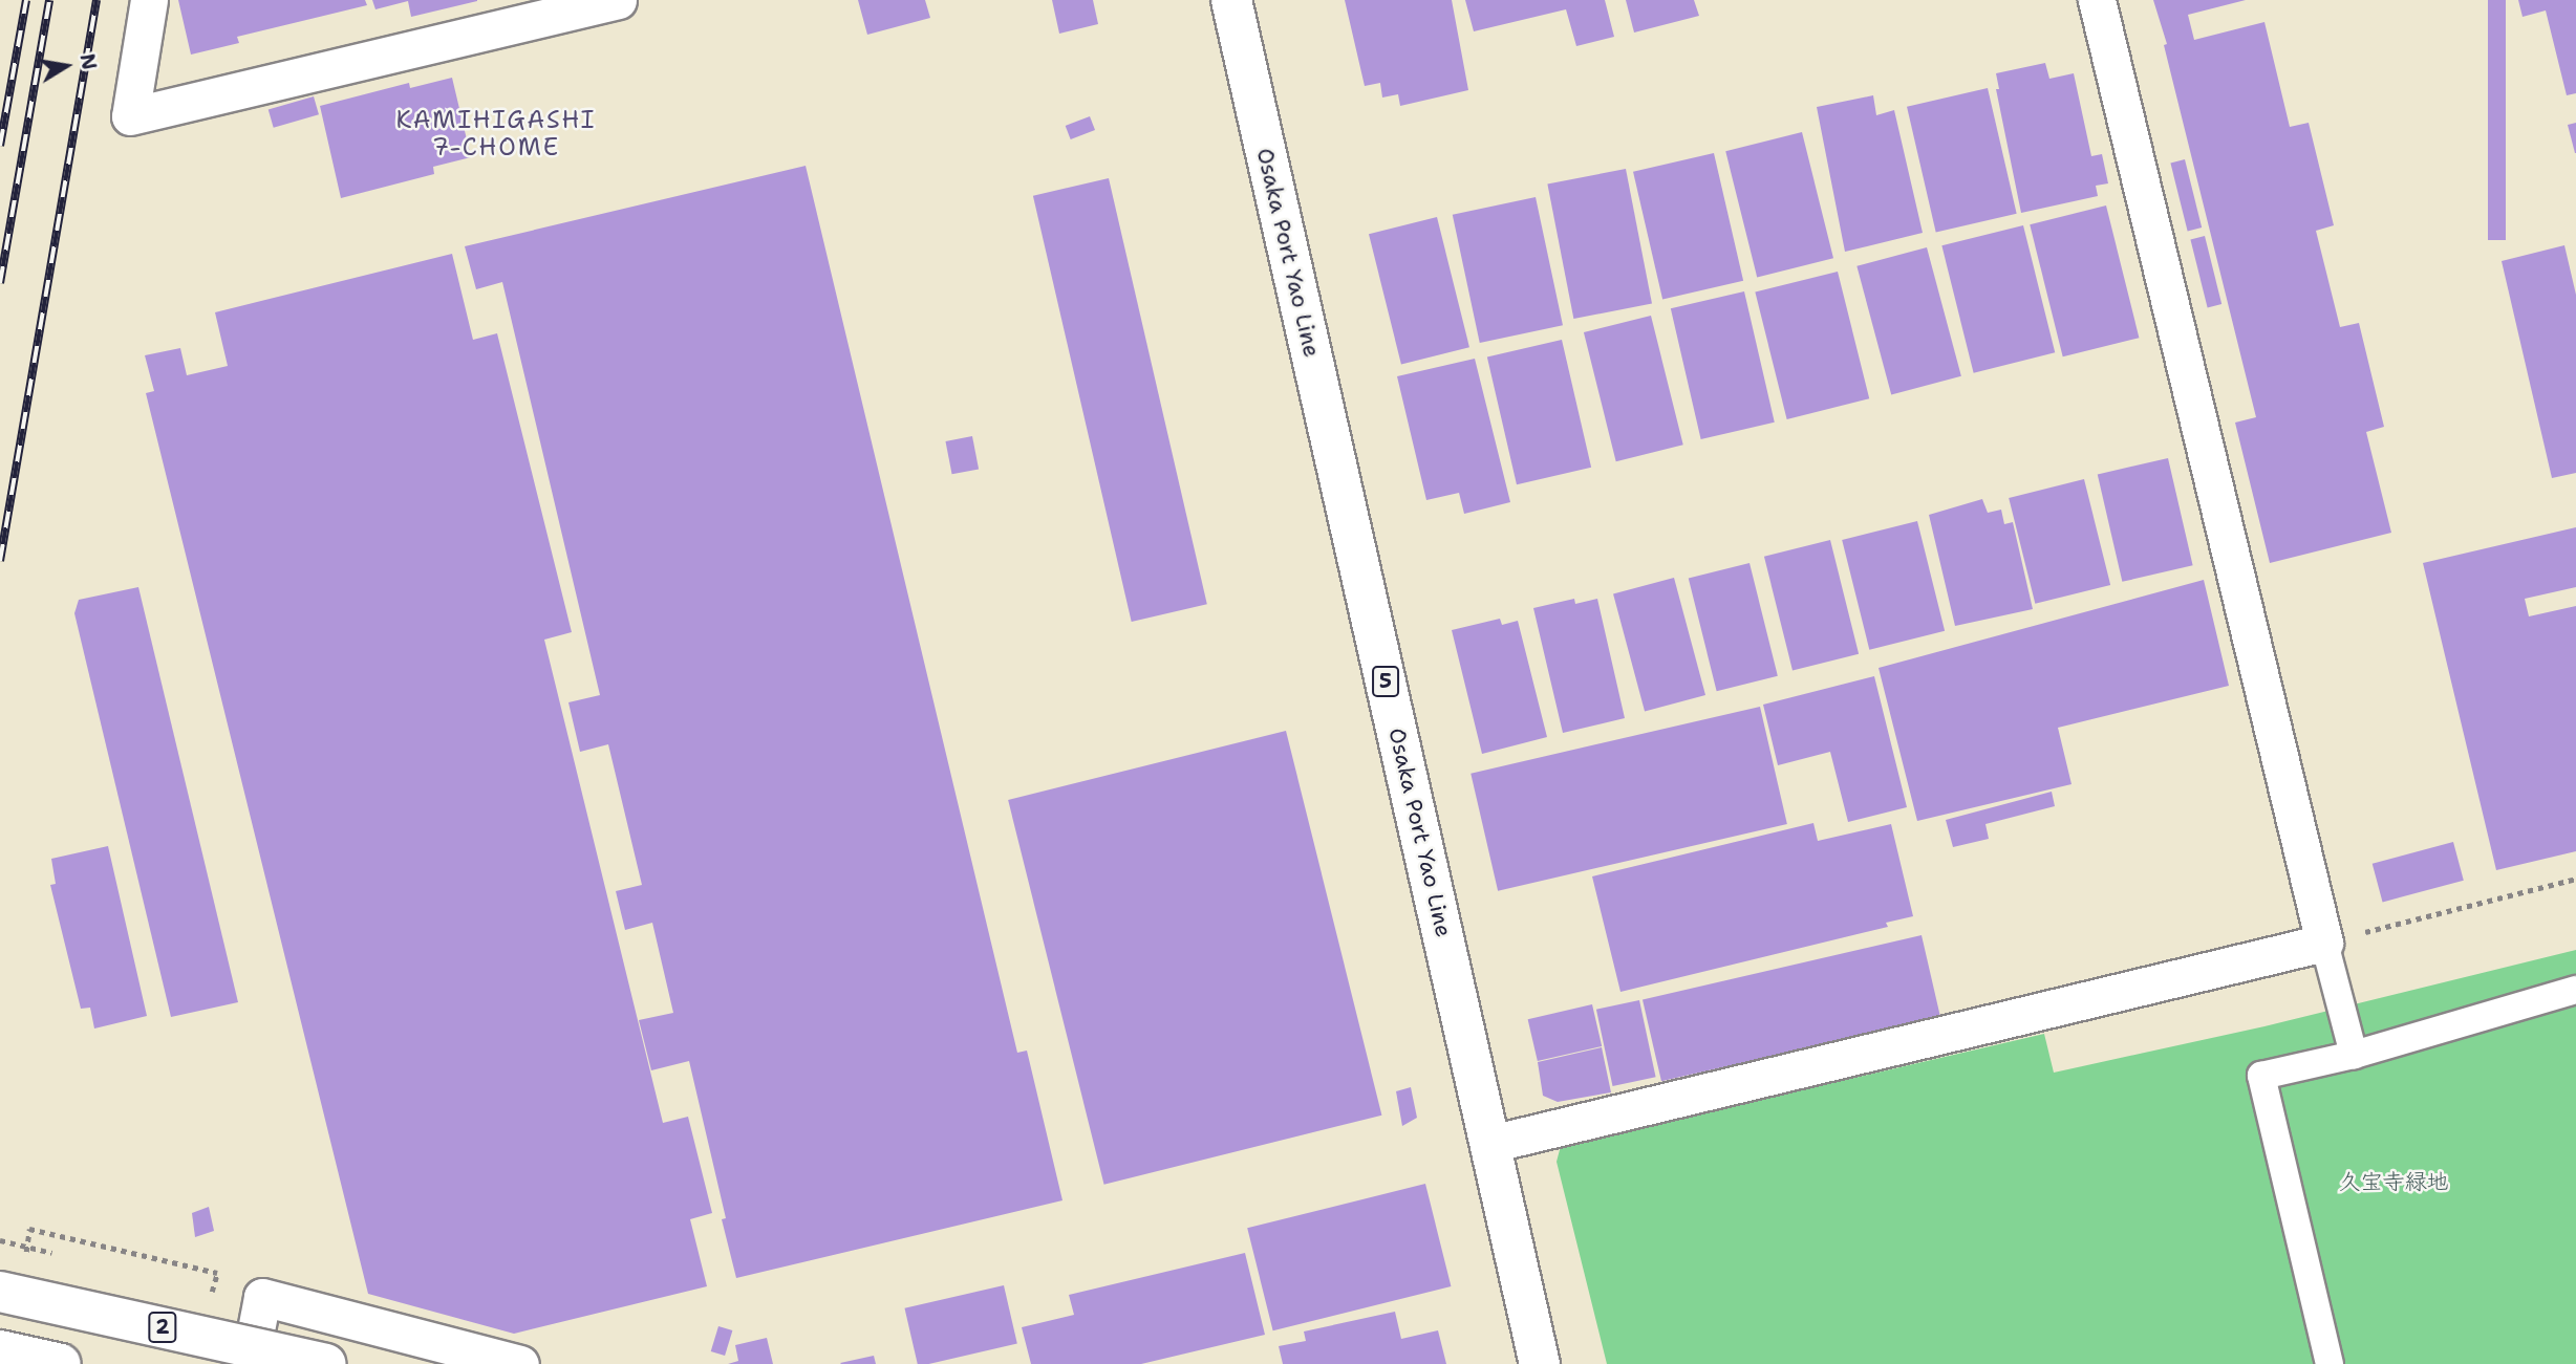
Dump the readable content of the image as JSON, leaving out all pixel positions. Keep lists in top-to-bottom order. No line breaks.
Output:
{"streets":{"main road":["Osaka Port Yao Line","5","2"]},"districts":["KAMIHIGASHI 7-CHOME"],"parks":["久宝寺緑地"],"north":"right"}
